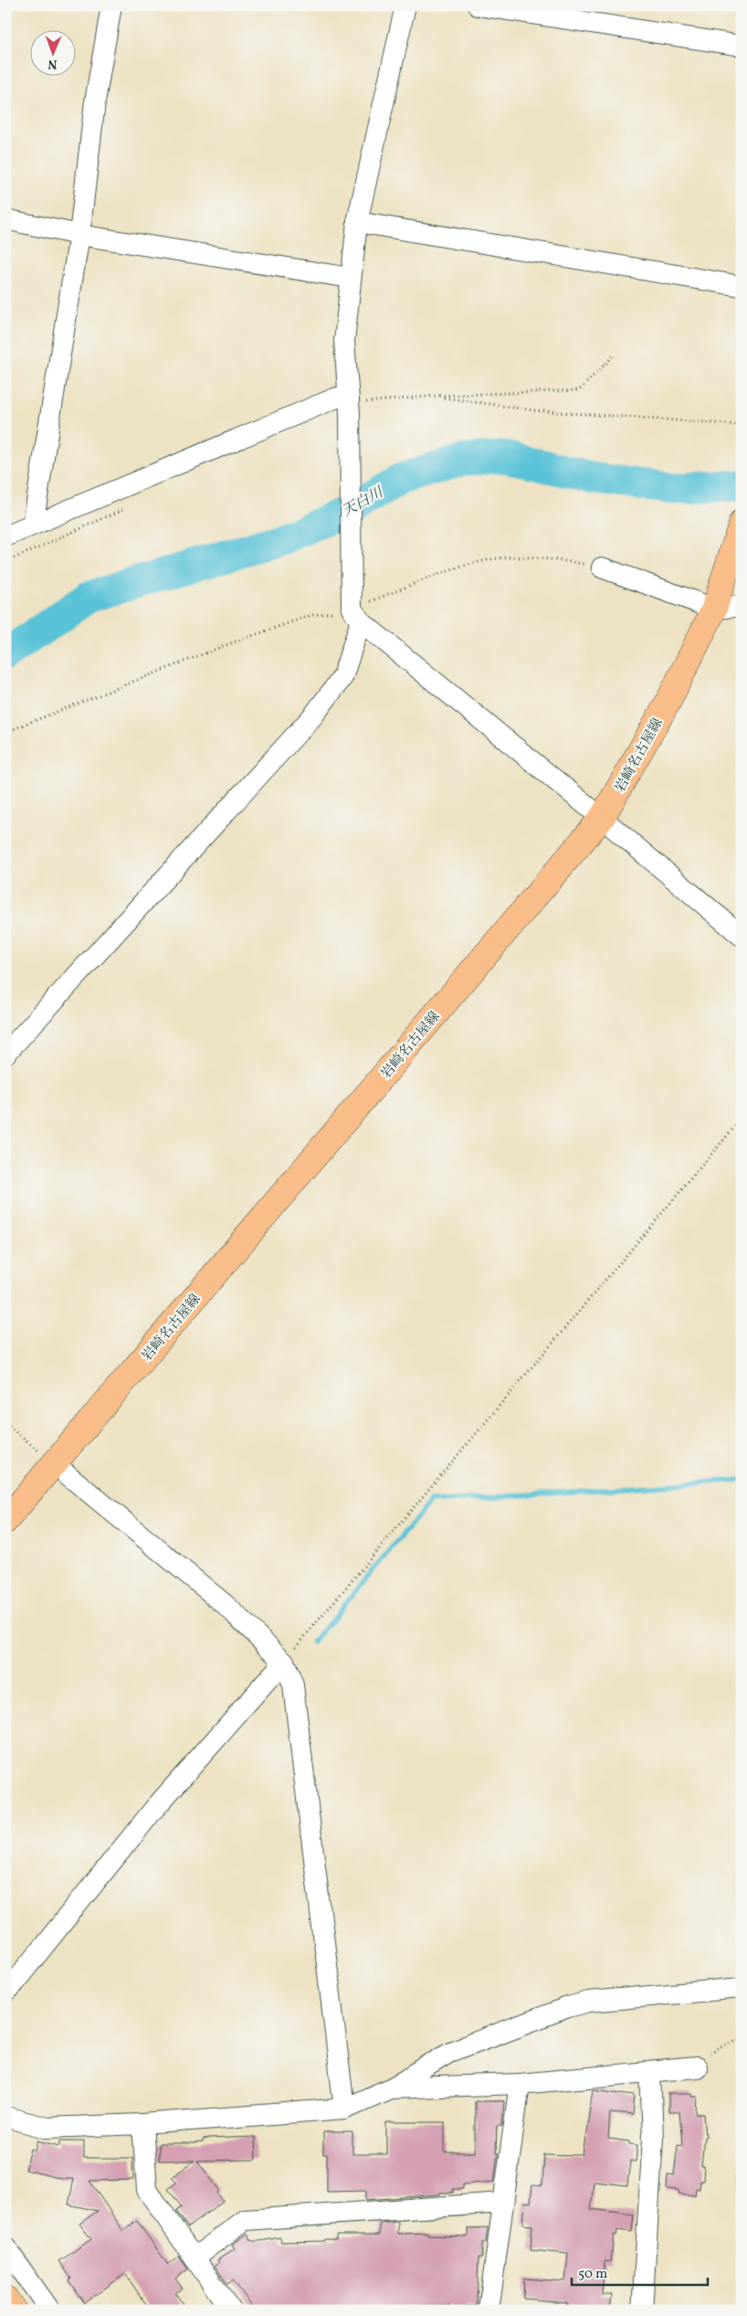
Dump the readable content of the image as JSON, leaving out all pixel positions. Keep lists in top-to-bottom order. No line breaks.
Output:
{"streets":{"main road":["岩崎名古屋線"]},"water":["天白川"],"scale_bar":"50 m","north":"bottom"}
